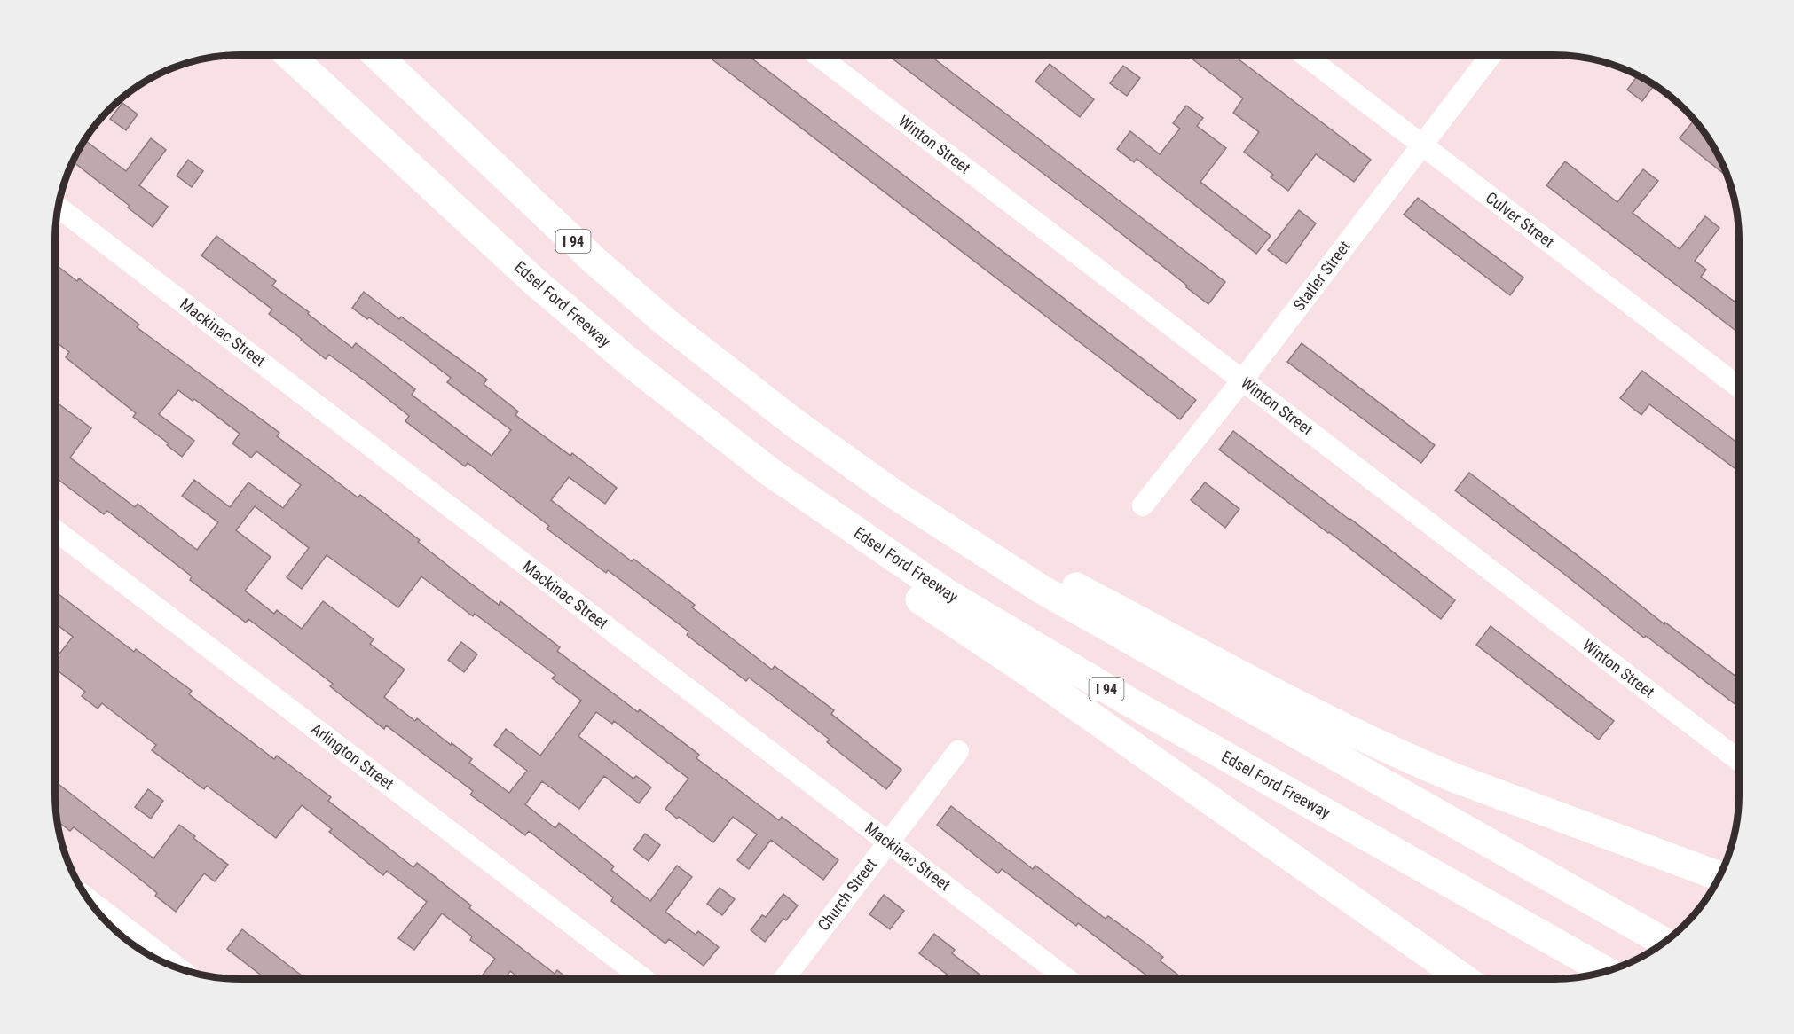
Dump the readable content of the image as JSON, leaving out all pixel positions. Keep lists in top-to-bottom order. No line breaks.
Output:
{"streets":{"highway":["I 94","Edsel Ford Freeway"],"street":["Winton Street","Culver Street","Statler Street","Mackinac Street","Arlington Street","Church Street"]},"crossings":[["Winton Street","Statler Street"],["Culver Street","Statler Street"],["Mackinac Street","Church Street"]]}
